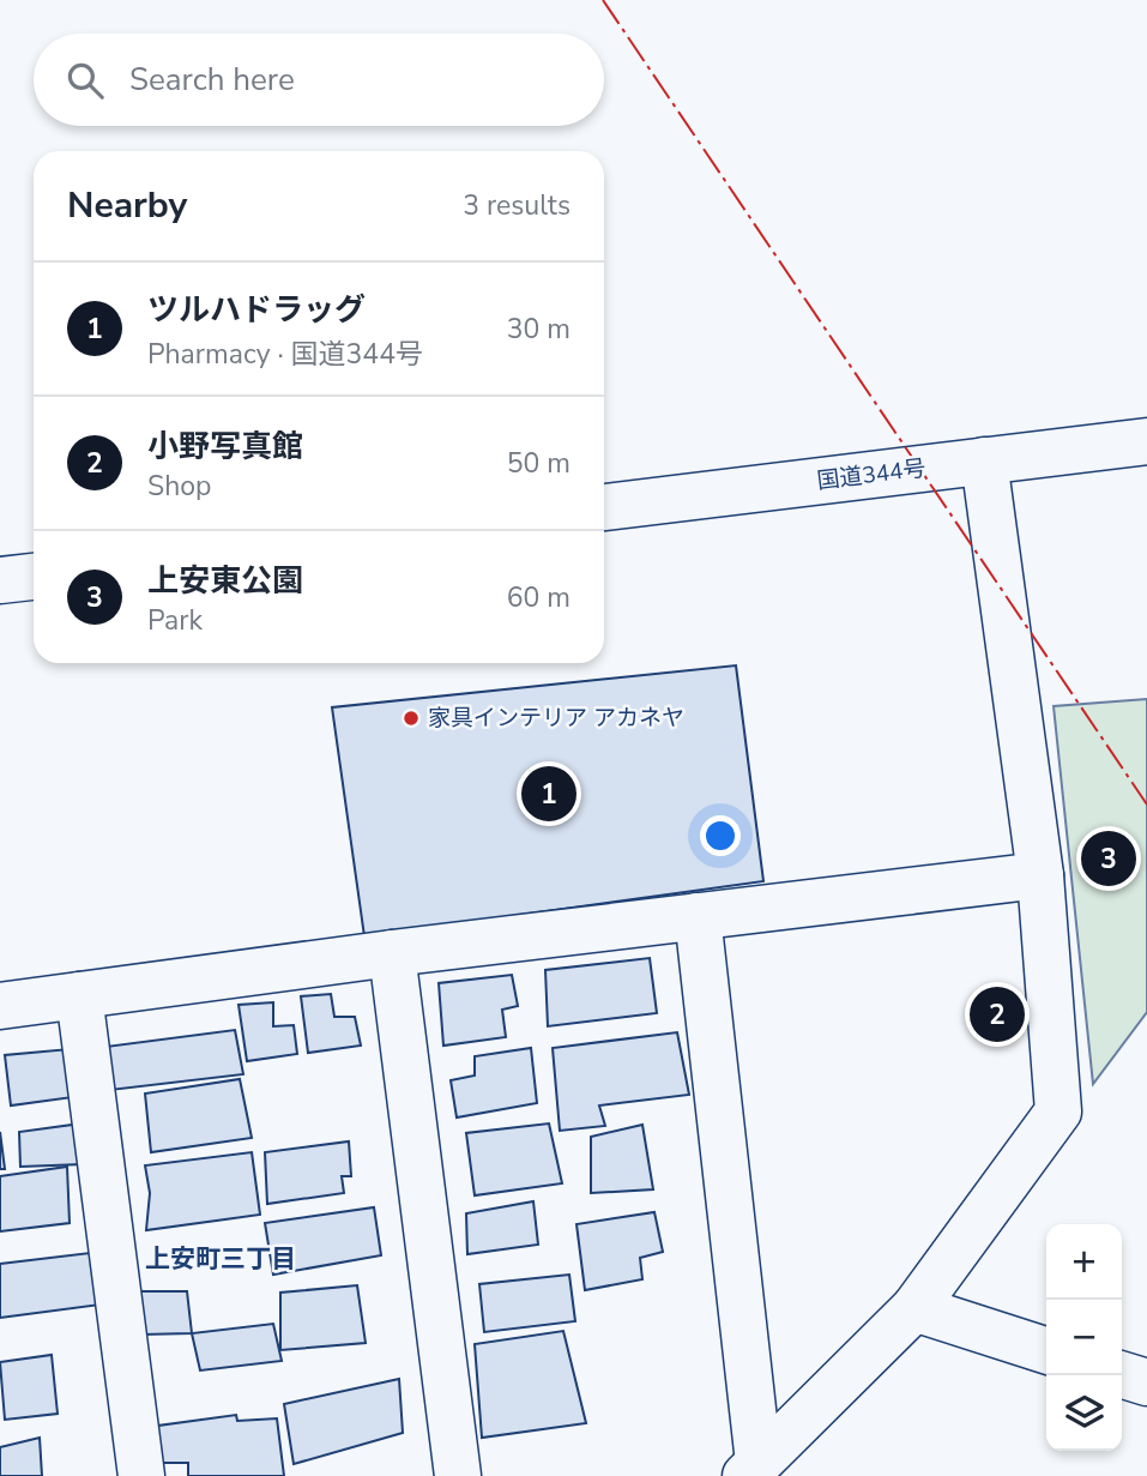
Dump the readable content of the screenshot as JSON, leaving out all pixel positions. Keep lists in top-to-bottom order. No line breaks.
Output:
{"streets":{"main road":["国道344号"]},"districts":["上安町三丁目"],"places":["家具インテリア アカネヤ"],"page":{"search":"Search here","heading":["Nearby","3 results"],"list":[{"mark":"1","name":"ツルハドラッグ","note":"Pharmacy · 国道344号","value":"30 m"},{"mark":"2","name":"小野写真館","note":"Shop","value":"50 m"},{"mark":"3","name":"上安東公園","note":"Park","value":"60 m"}],"pins":["1","3","2"],"map_buttons":["+","−"]}}
